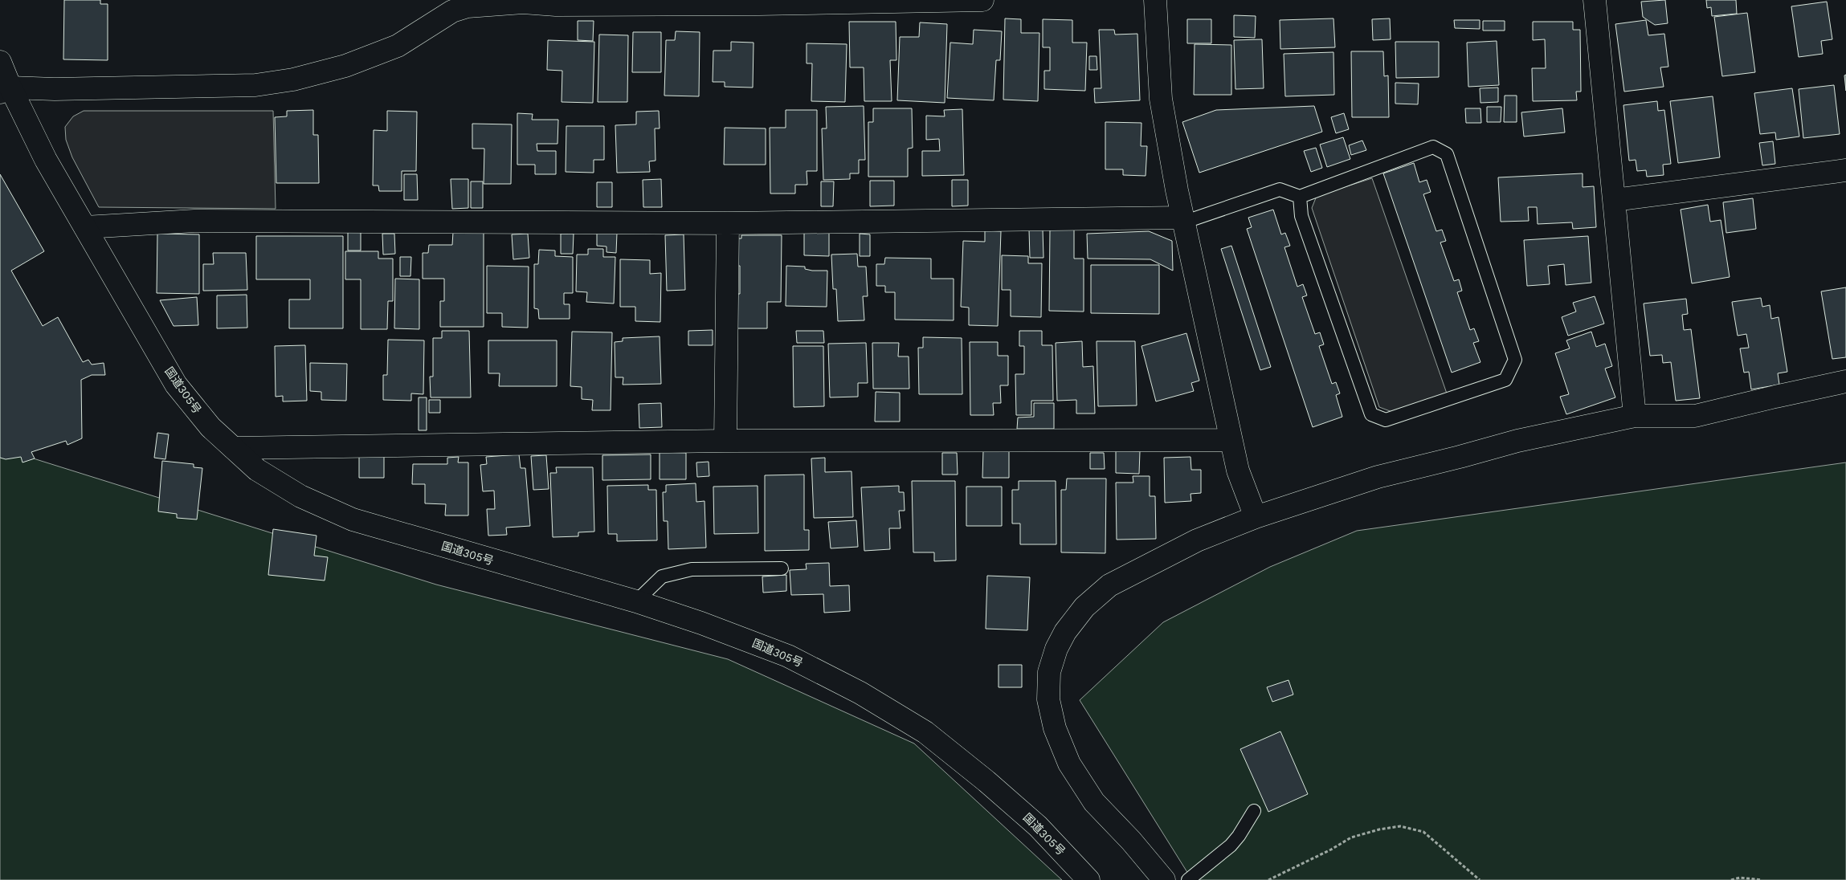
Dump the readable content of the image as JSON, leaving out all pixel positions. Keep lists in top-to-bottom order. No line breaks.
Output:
{"streets":{"main road":["国道305号"]}}
